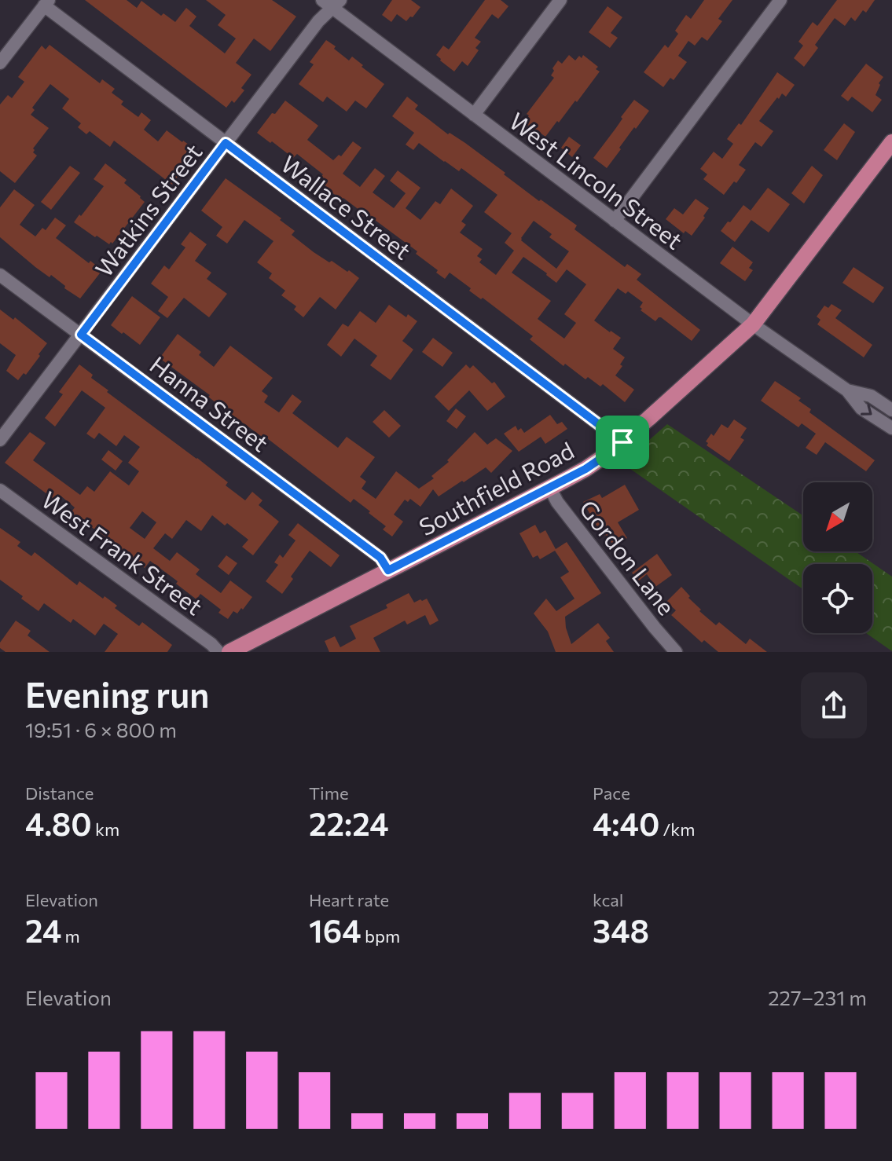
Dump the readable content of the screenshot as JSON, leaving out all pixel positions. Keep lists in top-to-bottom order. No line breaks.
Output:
{"streets":{"main road":["Southfield Road"],"street":["West Lincoln Street","Wallace Street","Watkins Street","Hanna Street","West Frank Street","Gordon Lane"]},"crossings":[["West Lincoln Street","Watkins Street"],["West Lincoln Street","Southfield Road"],["Wallace Street","Watkins Street"],["Wallace Street","Southfield Road"],["Watkins Street","Hanna Street"],["Hanna Street","Southfield Road"],["Southfield Road","Gordon Lane"]],"north":"bottom left","page":{"heading":["Evening run","19:51 · 6 × 800 m"],"stats":[["Distance","4.80 km"],["Time","22:24"],["Pace","4:40 /km"],["Elevation","24 m"],["Heart rate","164 bpm"],["kcal","348"]],"chart":["Elevation","227–231 m"]}}
